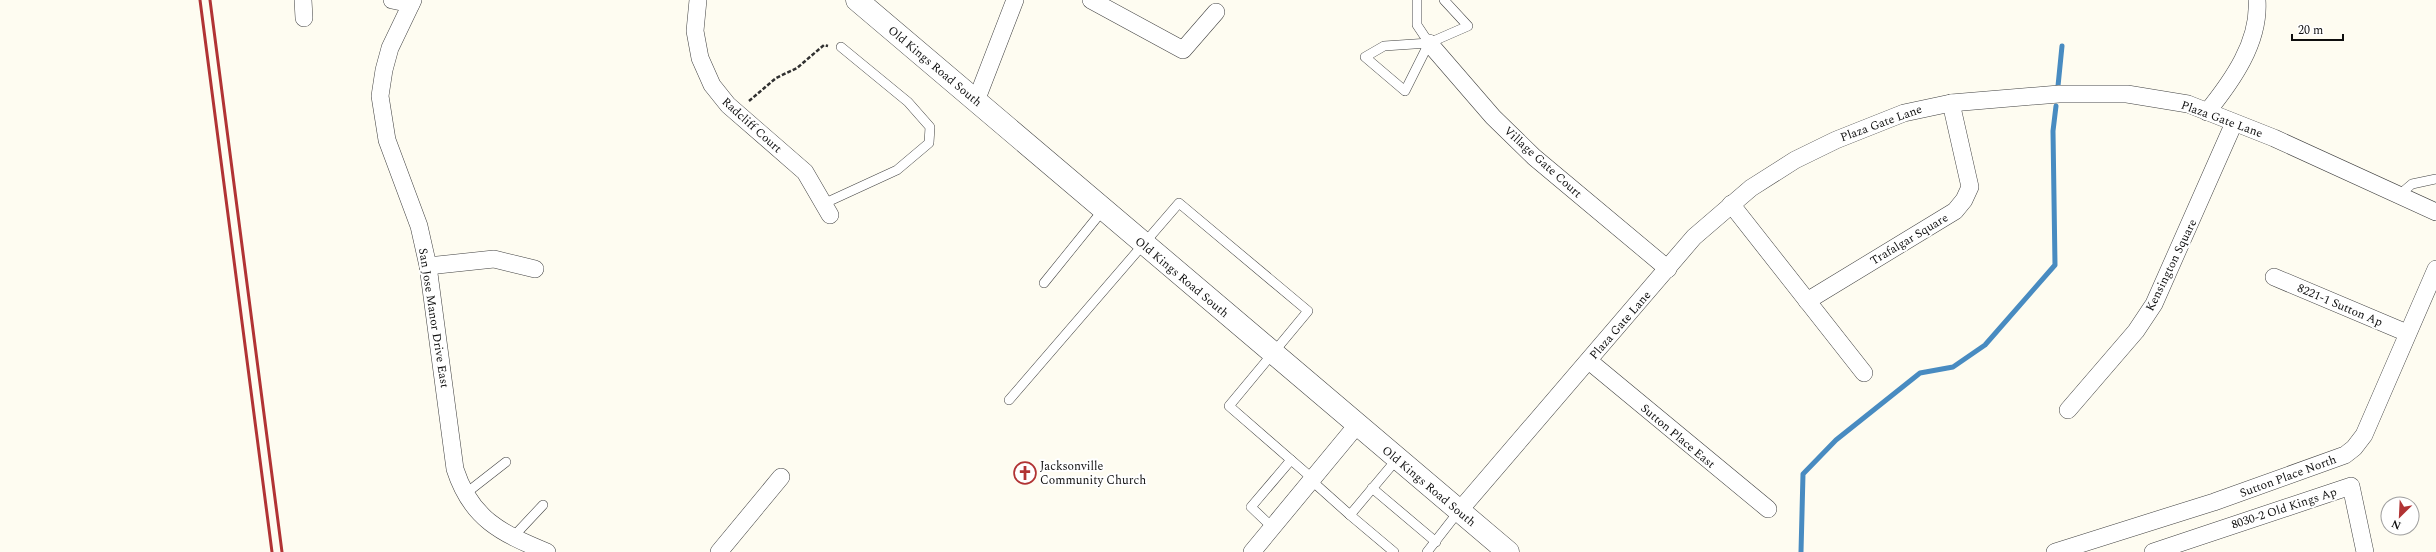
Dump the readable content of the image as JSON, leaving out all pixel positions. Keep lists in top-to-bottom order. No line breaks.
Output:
{"streets":{"street":["Old Kings Road South","Plaza Gate Lane","Radcliff Court","Village Gate Court","Trafalgar Square","Kensington Square","8221-1 Sutton Ap","San Jose Manor Drive East","Sutton Place East","Sutton Place North","8030-2 Old Kings Ap"]},"crossings":[["Old Kings Road South","Plaza Gate Lane"],["Plaza Gate Lane","Village Gate Court"],["Plaza Gate Lane","Trafalgar Square"],["Plaza Gate Lane","Kensington Square"],["Plaza Gate Lane","Sutton Place East"],["8221-1 Sutton Ap","Sutton Place North"]],"places":{"church":["Jacksonville Community Church"]},"scale_bar":"20 m","north":"bottom left"}
